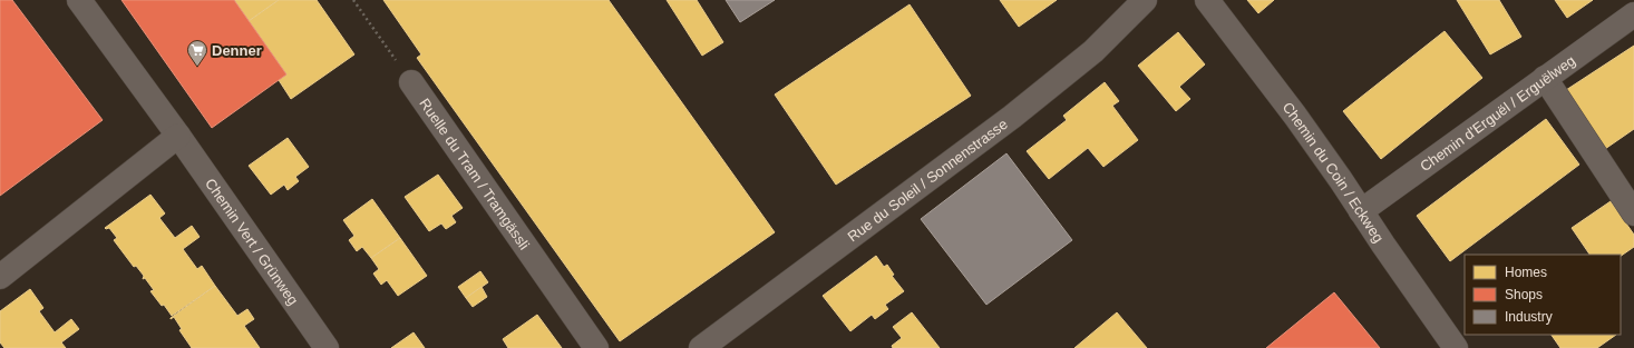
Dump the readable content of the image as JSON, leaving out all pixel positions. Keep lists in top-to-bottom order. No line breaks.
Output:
{"streets":{"street":["Chemin d'Erguël / Erguëlweg","Chemin du Coin / Eckweg","Ruelle du Tram / Tramgässli","Rue du Soleil / Sonnenstrasse","Chemin Vert / Grünweg"]},"crossings":[["Chemin d'Erguël / Erguëlweg","Chemin du Coin / Eckweg"]],"places":{"supermarket":["Denner"]},"legend":["Homes","Shops","Industry"]}
